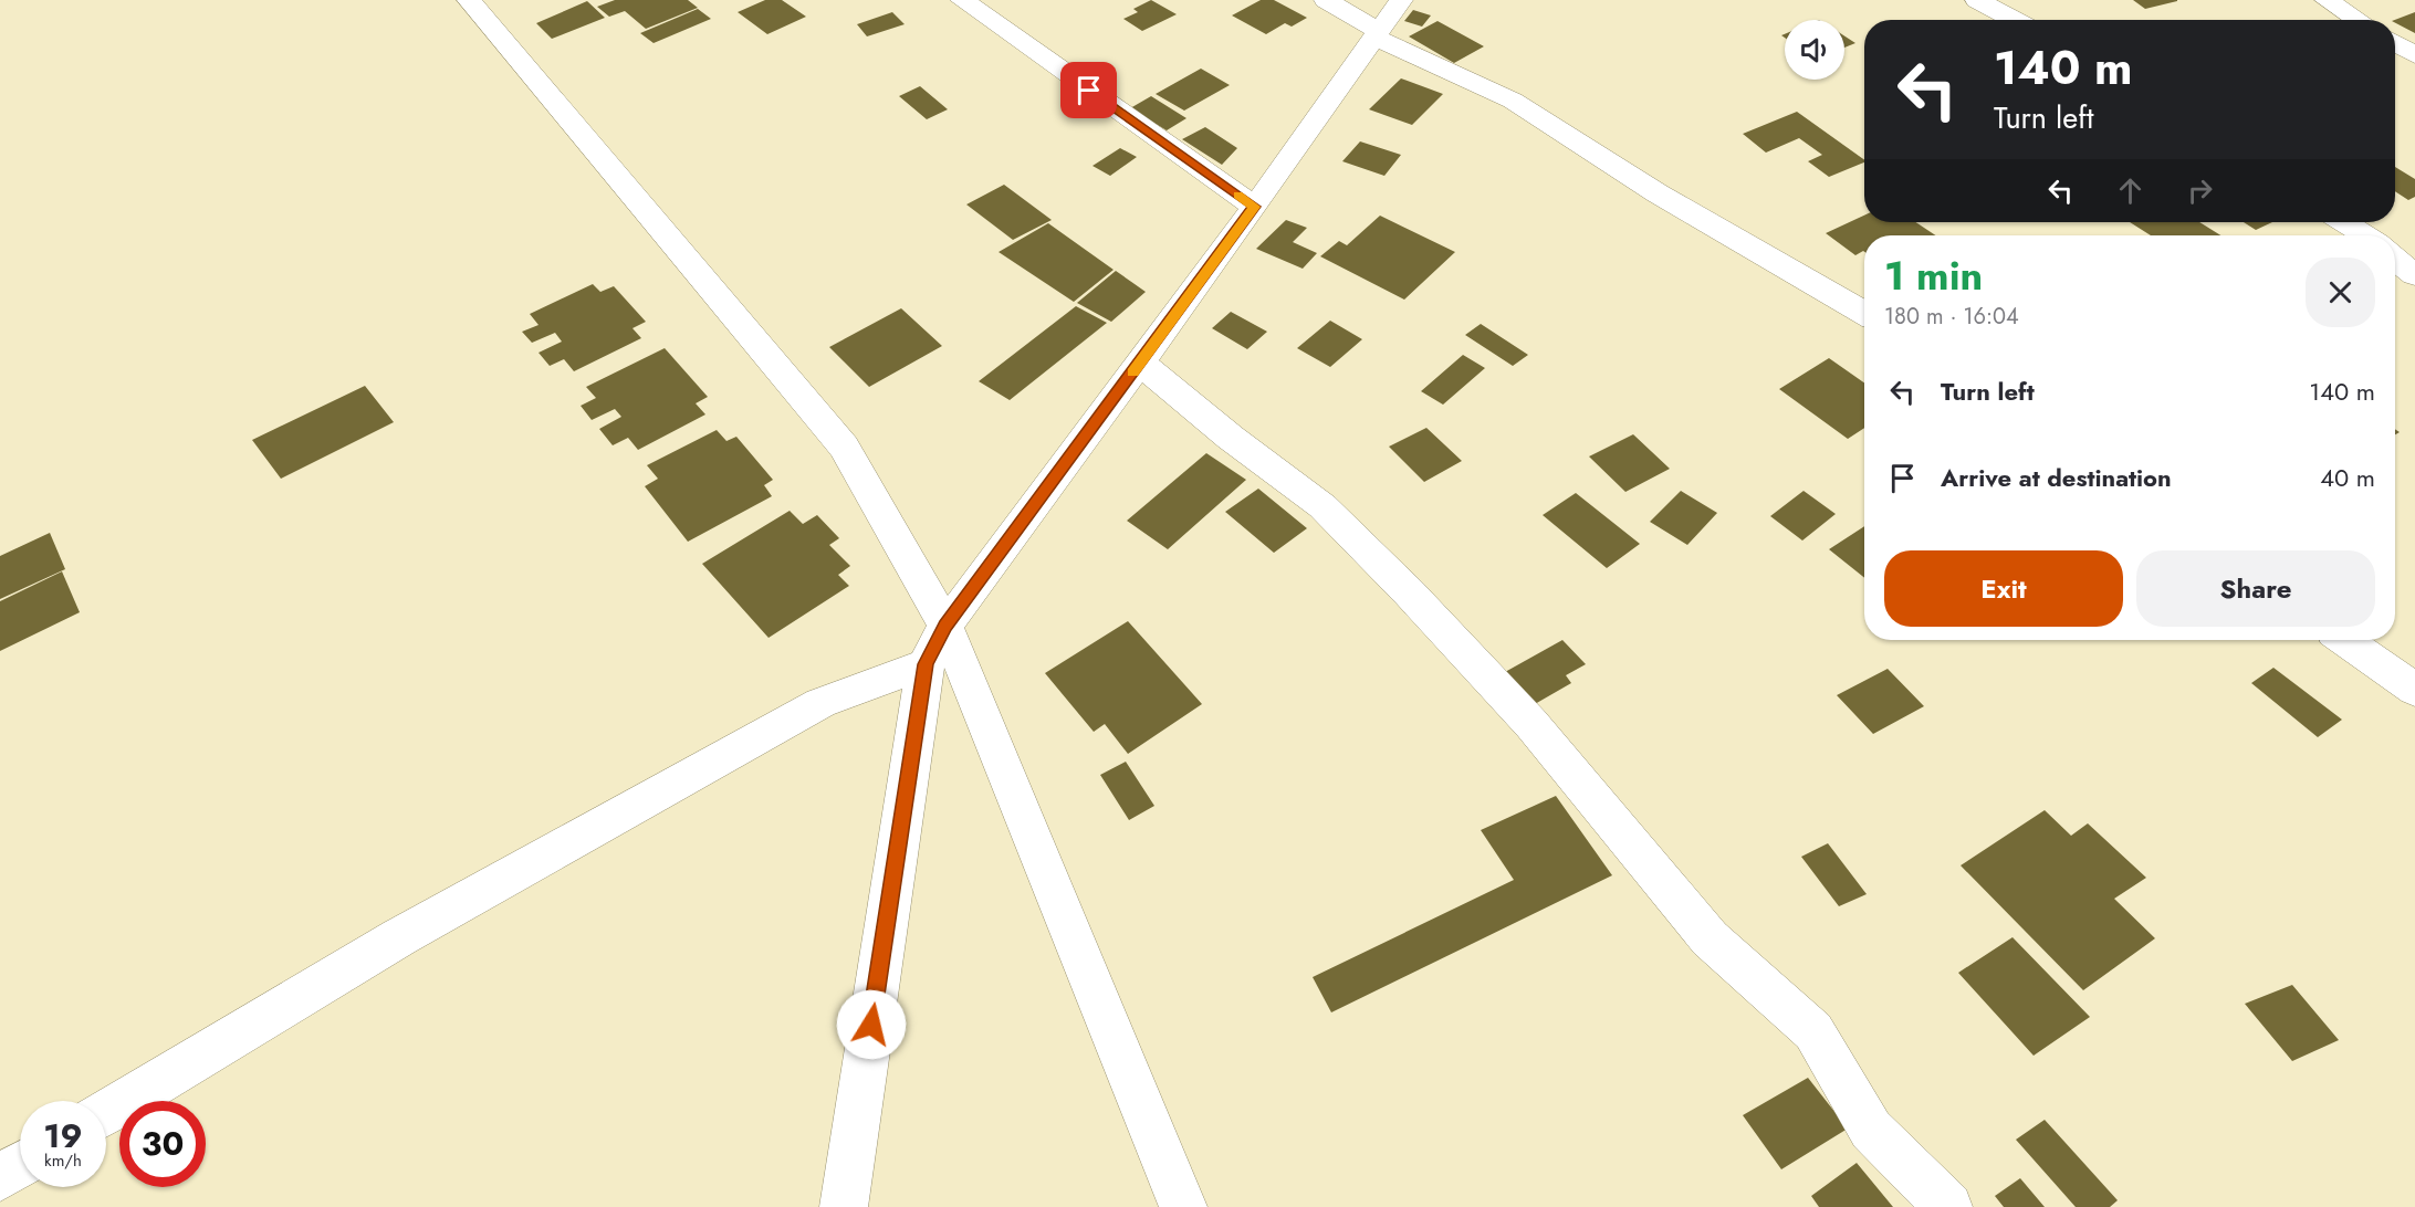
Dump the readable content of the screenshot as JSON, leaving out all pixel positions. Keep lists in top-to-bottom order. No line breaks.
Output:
{"page":{"turn":["140 m","Turn left"],"heading":["1 min","180 m · 16:04"],"list":[{"name":"Turn left","value":"140 m"},{"name":"Arrive at destination","value":"40 m"}],"buttons":["Exit","Share"],"speed":"19 km/h","limit":"30"}}
